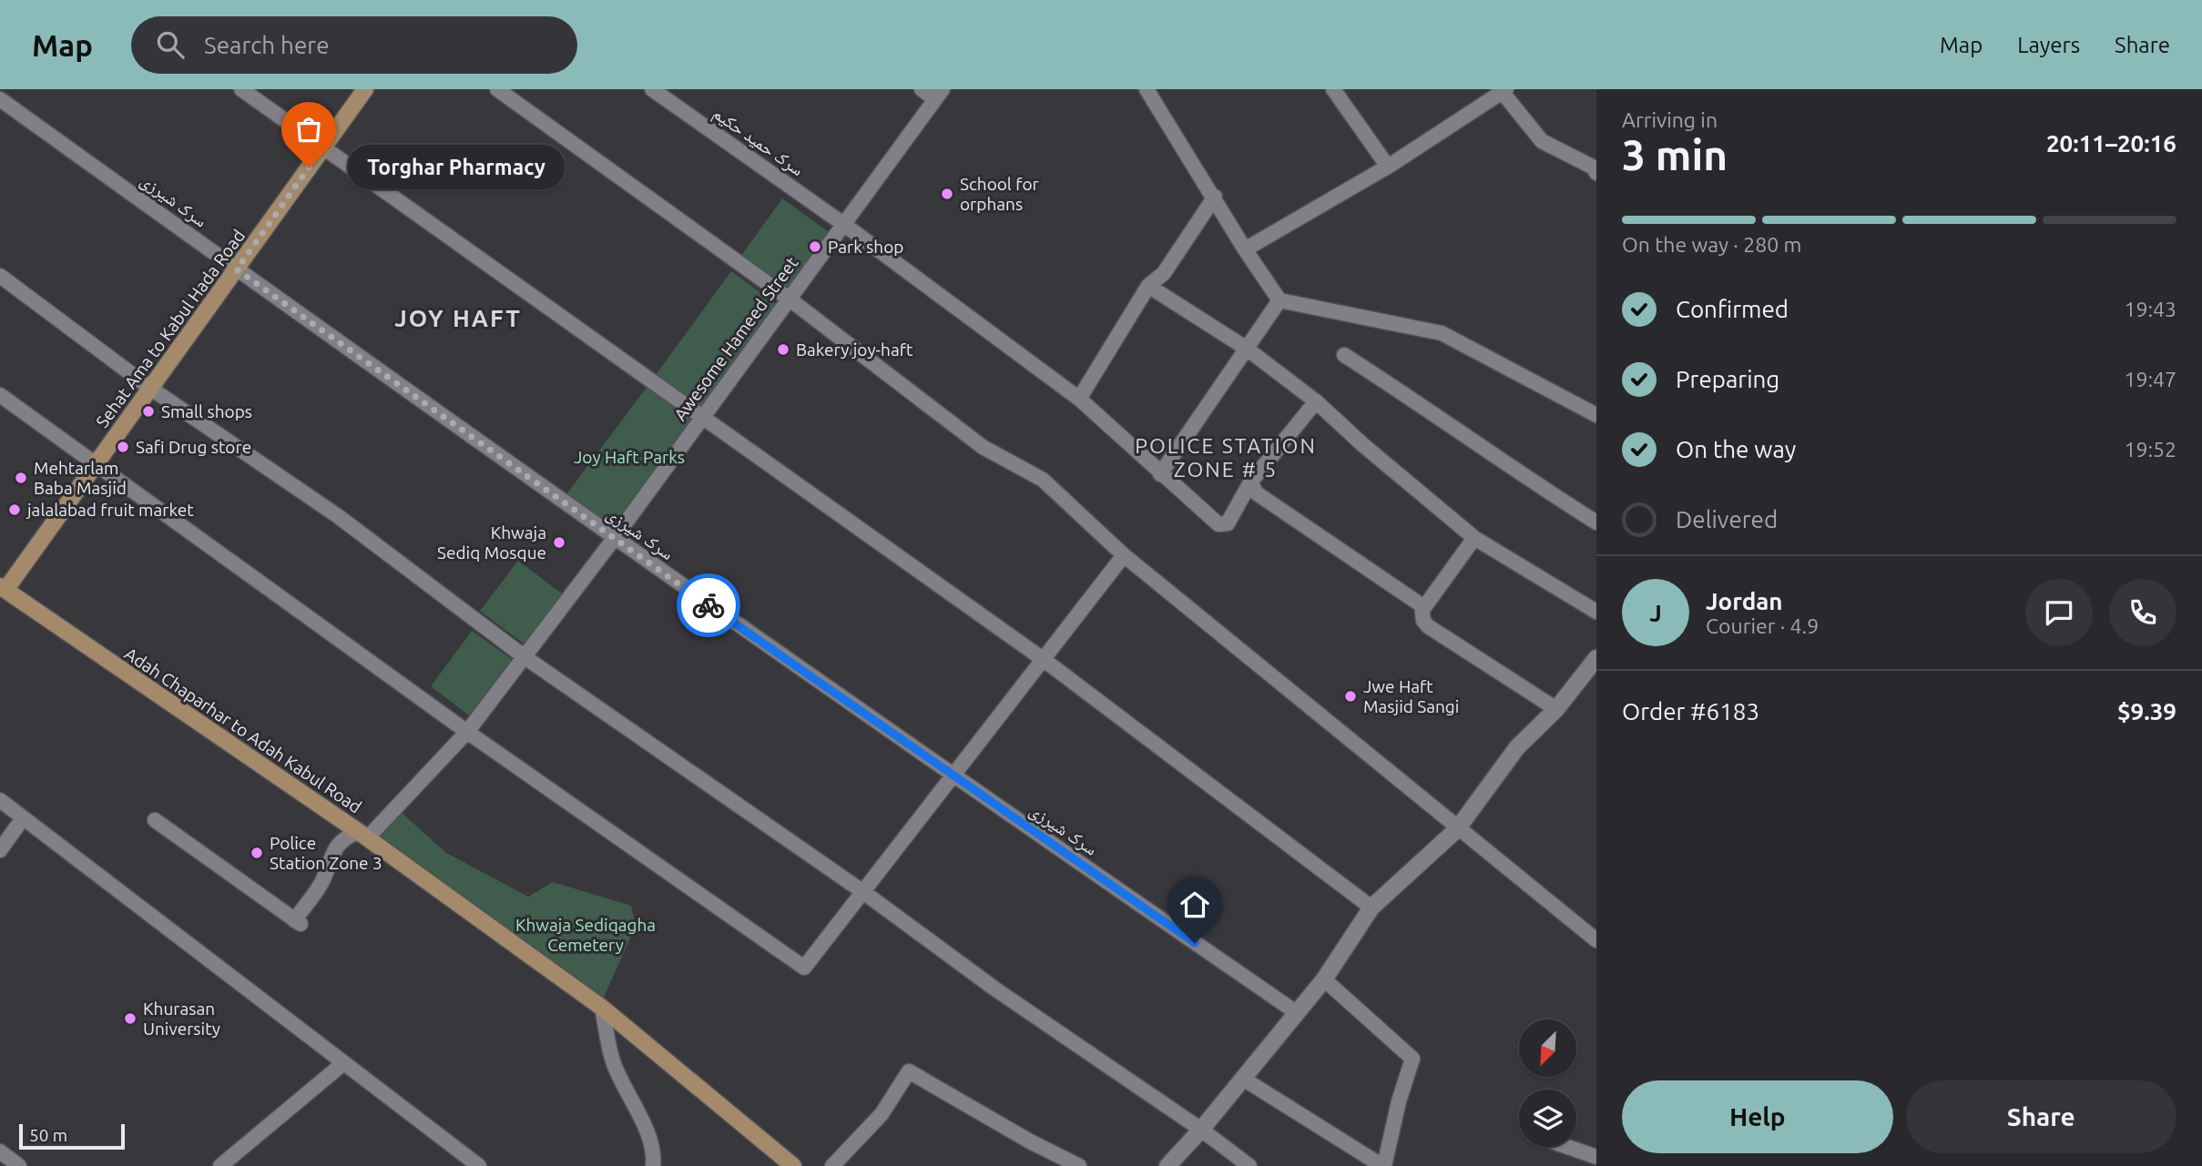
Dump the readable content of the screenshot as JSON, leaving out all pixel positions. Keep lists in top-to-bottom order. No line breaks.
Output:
{"streets":{"main road":["Sehat Ama to Kabul Hada Road","Adah Chaparhar to Adah Kabul Road"],"street":["سرک حمید حکیم","سرک شیرزی","Awesome Hameed Street"]},"crossings":[["سرک حمید حکیم","Awesome Hameed Street"],["سرک شیرزی","Sehat Ama to Kabul Hada Road"],["سرک شیرزی","Awesome Hameed Street"],["Sehat Ama to Kabul Hada Road","Adah Chaparhar to Adah Kabul Road"],["Awesome Hameed Street","Adah Chaparhar to Adah Kabul Road"]],"districts":["JOY HAFT","POLICE STATION ZONE # 5"],"parks":["Joy Haft Parks","Khwaja Sediqagha Cemetery"],"places":["Torghar Pharmacy","School for orphans","Park shop","Bakery joy-haft","Small shops","Safi Drug store","Mehtarlam Baba Masjid","jalalabad fruit market","Khwaja Sediq Mosque","Jwe Haft Masjid Sangi","Police Station Zone 3","Khurasan University"],"scale_bar":"50 m","north":"bottom left","page":{"header":"Map","search":"Search here","nav":["Map","Layers","Share"],"heading":["3 min","Arriving in","20:11–20:16"],"panel":["Jordan","Courier · 4.9","Order #6183","$9.39"],"bubble":"Torghar Pharmacy","bar":"On the way · 280 m","list":[["Confirmed","19:43"],["Preparing","19:47"],["On the way","19:52"],"Delivered"],"round":"J","buttons":["Help","Share"],"scale":"50 m"}}
